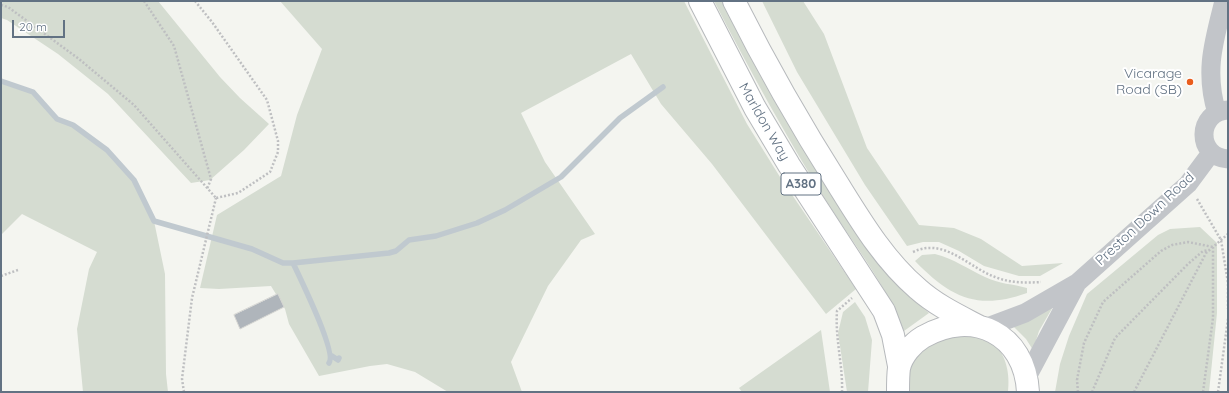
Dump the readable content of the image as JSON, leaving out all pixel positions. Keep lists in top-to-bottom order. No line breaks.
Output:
{"streets":{"highway":["Marldon Way","A380"],"street":["Preston Down Road"]},"crossings":[["A380","Preston Down Road"]],"places":["Vicarage Road (SB)"],"scale_bar":"20 m"}
